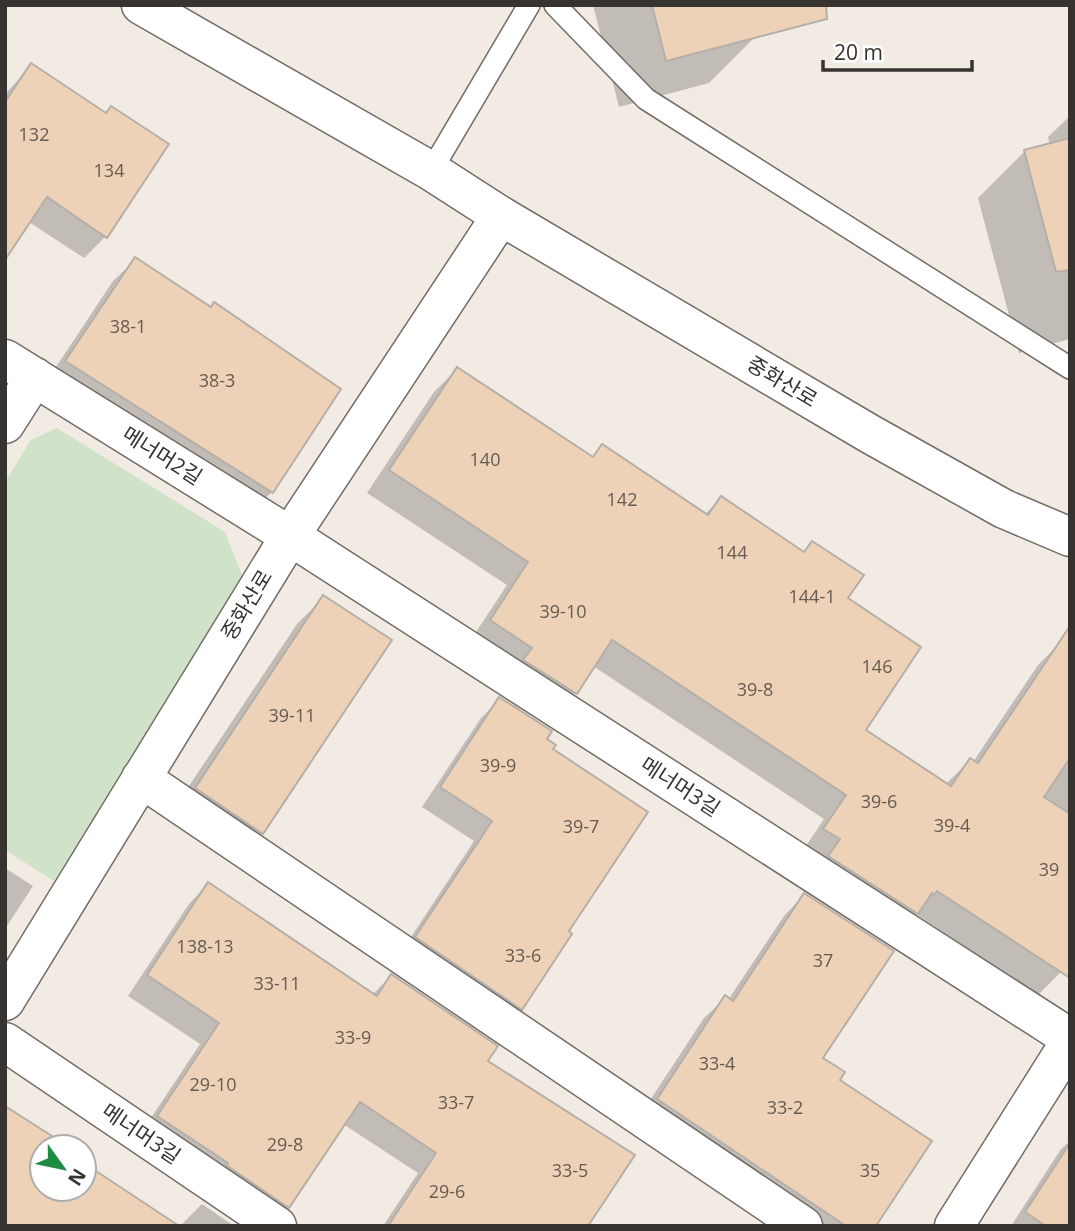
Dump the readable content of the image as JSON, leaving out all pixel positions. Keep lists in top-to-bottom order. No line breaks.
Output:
{"streets":{"street":["중화산로","메너머2길","메너머3길"]},"crossings":[["중화산로","메너머2길"],["중화산로","메너머3길"],["메너머2길","메너머3길"]],"house_numbers":["132","134","38-1","38-3","140","142","144","144-1","39-10","146","39-8","39-11","39-9","39-6","39-4","39-7","39","138-13","33-6","37","33-11","33-9","33-4","29-10","33-7","33-2","29-8","33-5","35","29-6"],"scale_bar":"20 m","north":"bottom right"}
